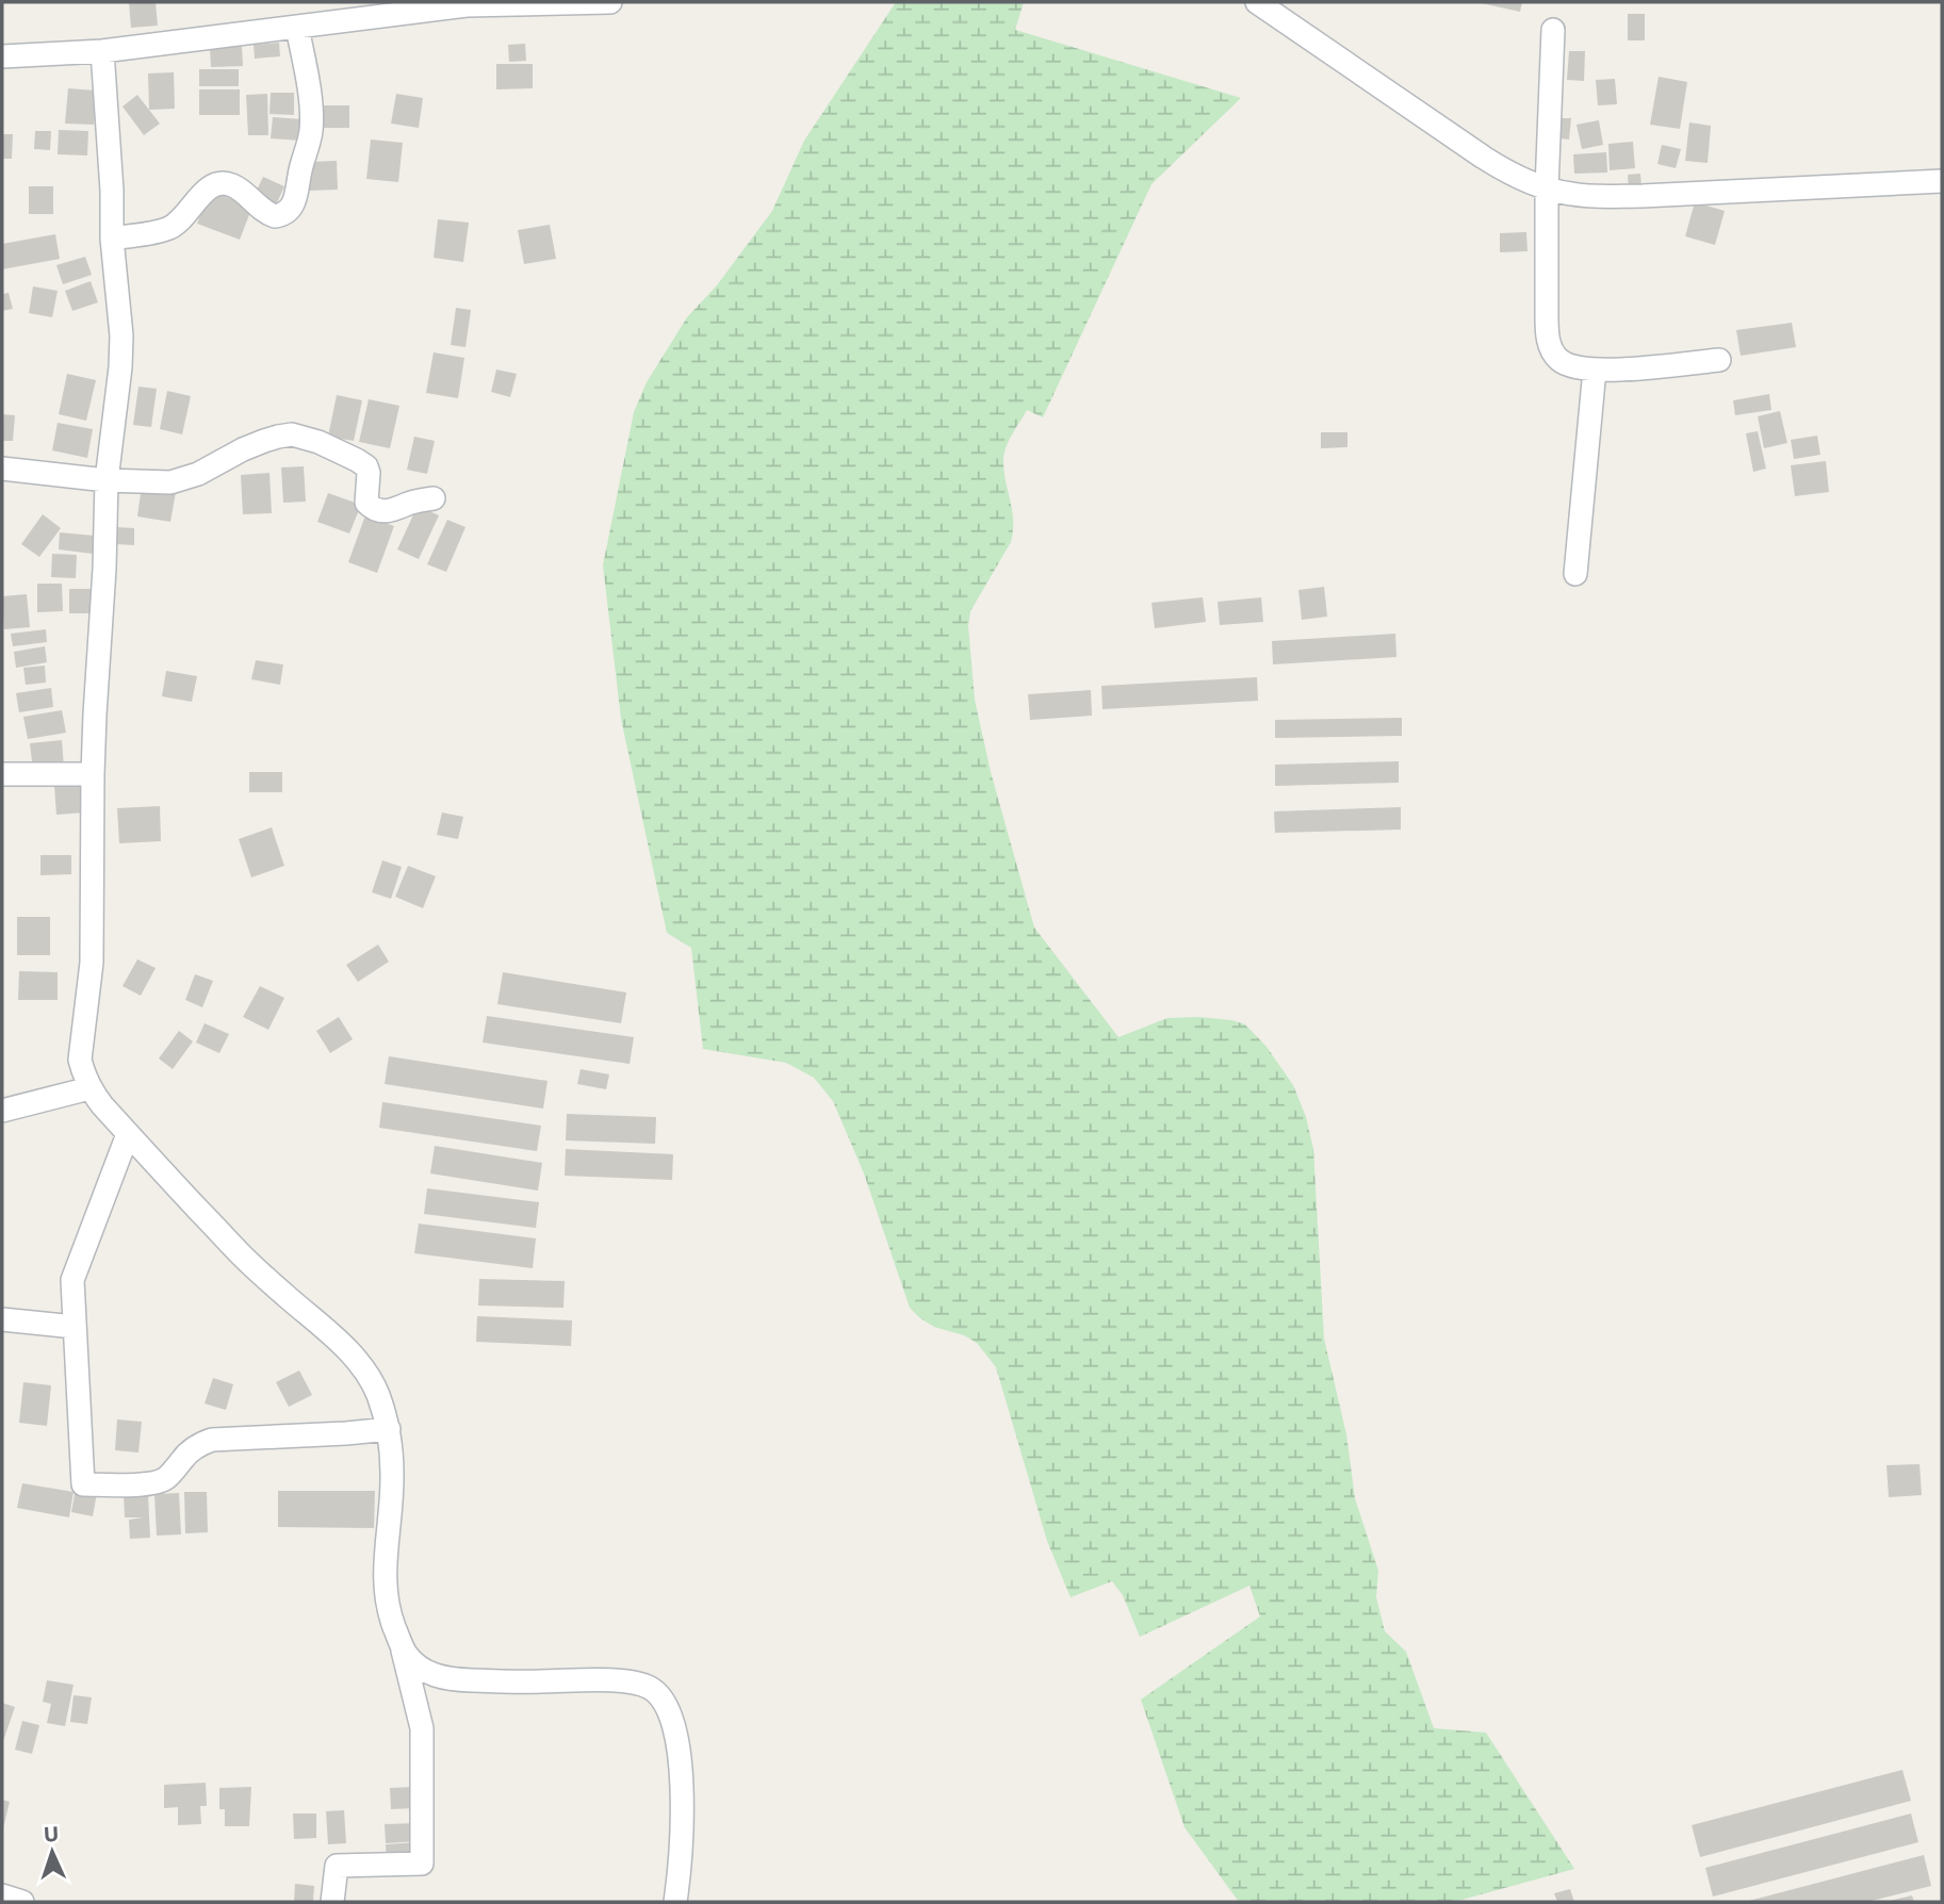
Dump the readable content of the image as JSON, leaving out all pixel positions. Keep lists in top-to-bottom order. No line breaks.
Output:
{"north":"top"}
